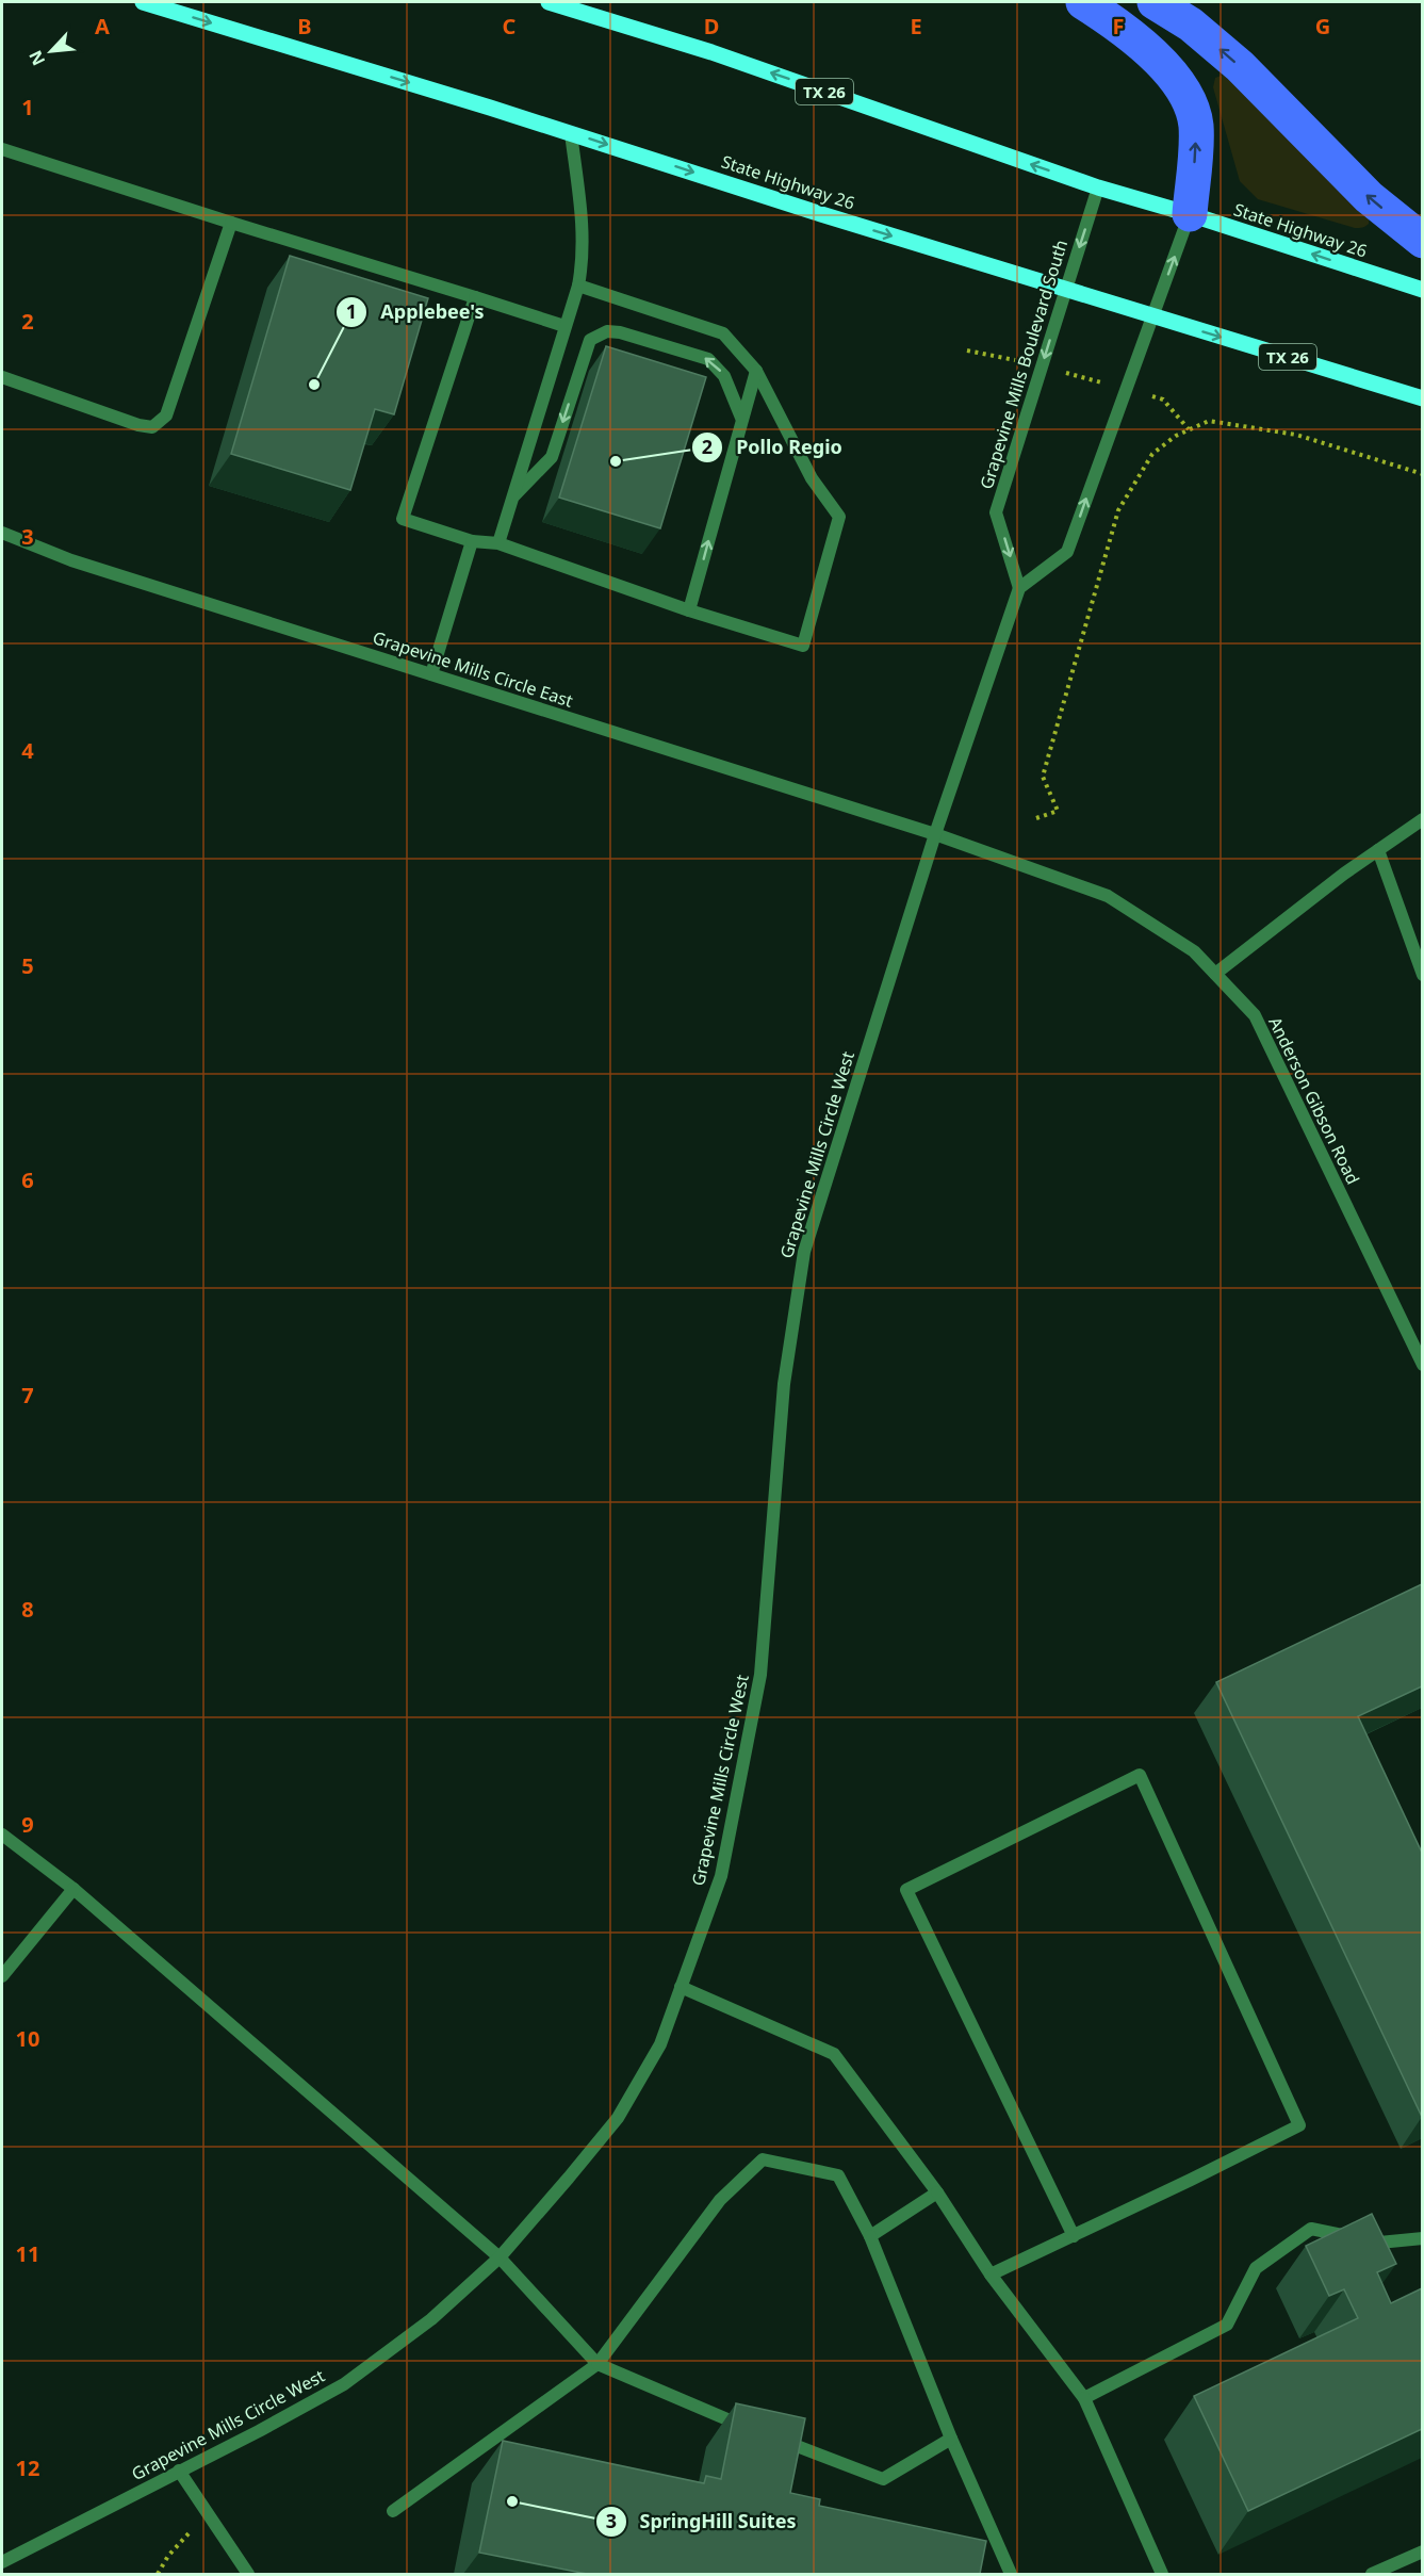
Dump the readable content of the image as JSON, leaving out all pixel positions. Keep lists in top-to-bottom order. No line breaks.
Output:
{"streets":{"main road":["TX 26","State Highway 26"],"street":["Grapevine Mills Boulevard South","Grapevine Mills Circle East","Anderson Gibson Road","Grapevine Mills Circle West"]},"crossings":[["State Highway 26","Grapevine Mills Boulevard South"],["Grapevine Mills Circle East","Anderson Gibson Road"],["Grapevine Mills Circle East","Grapevine Mills Circle West"],["Anderson Gibson Road","Grapevine Mills Circle West"]],"places":["Applebee's","Pollo Regio","SpringHill Suites"],"north":"bottom left","grid":{"columns":["A","B","C","D","E","F","G"],"rows":["1","2","3","4","5","6","7","8","9","10","11","12"]}}
